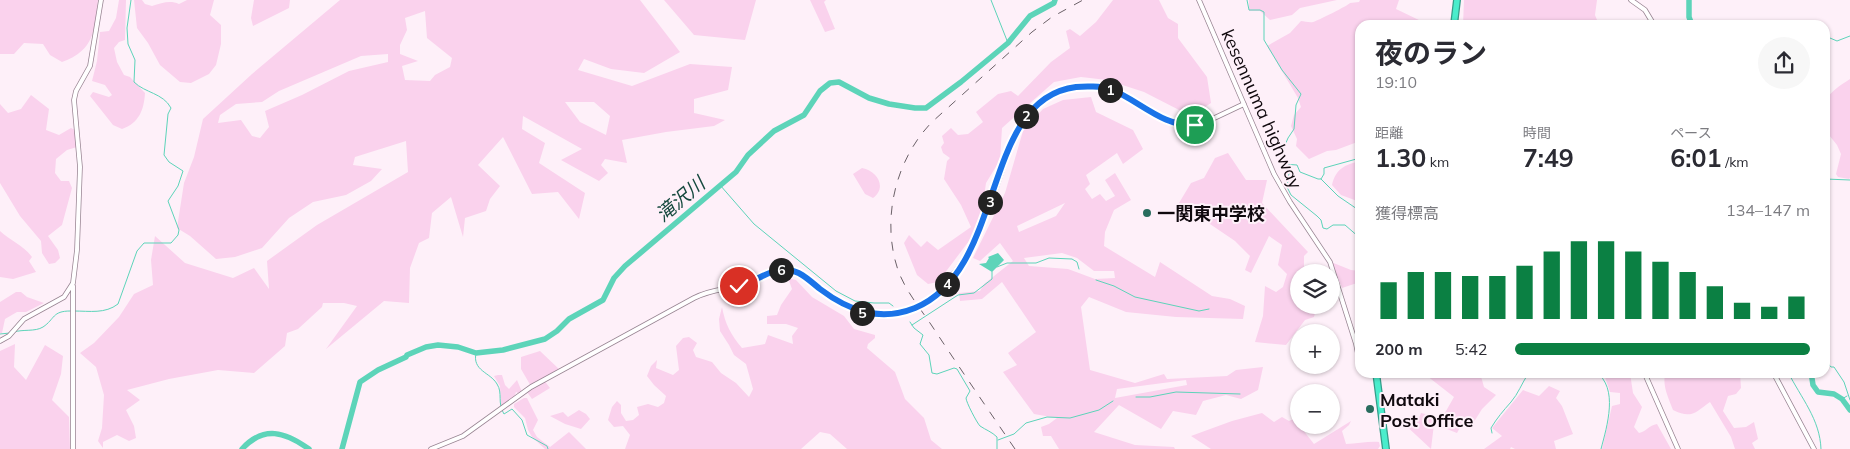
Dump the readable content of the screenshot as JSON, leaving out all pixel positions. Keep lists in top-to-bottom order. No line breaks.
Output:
{"streets":{"street":["kesennuma highway"]},"water":["滝沢川"],"places":["一関東中学校","Mataki Post Office"],"page":{"heading":["夜のラン","19:10"],"pins":["1","2","3","6","4","5"],"stats":[["距離","1.30 km"],["時間","7:49"],["ペース","6:01 /km"]],"chart":["獲得標高","134–147 m"],"map_buttons":["+","−"],"list":[{"name":"200 m","note":"5:42"}]}}
